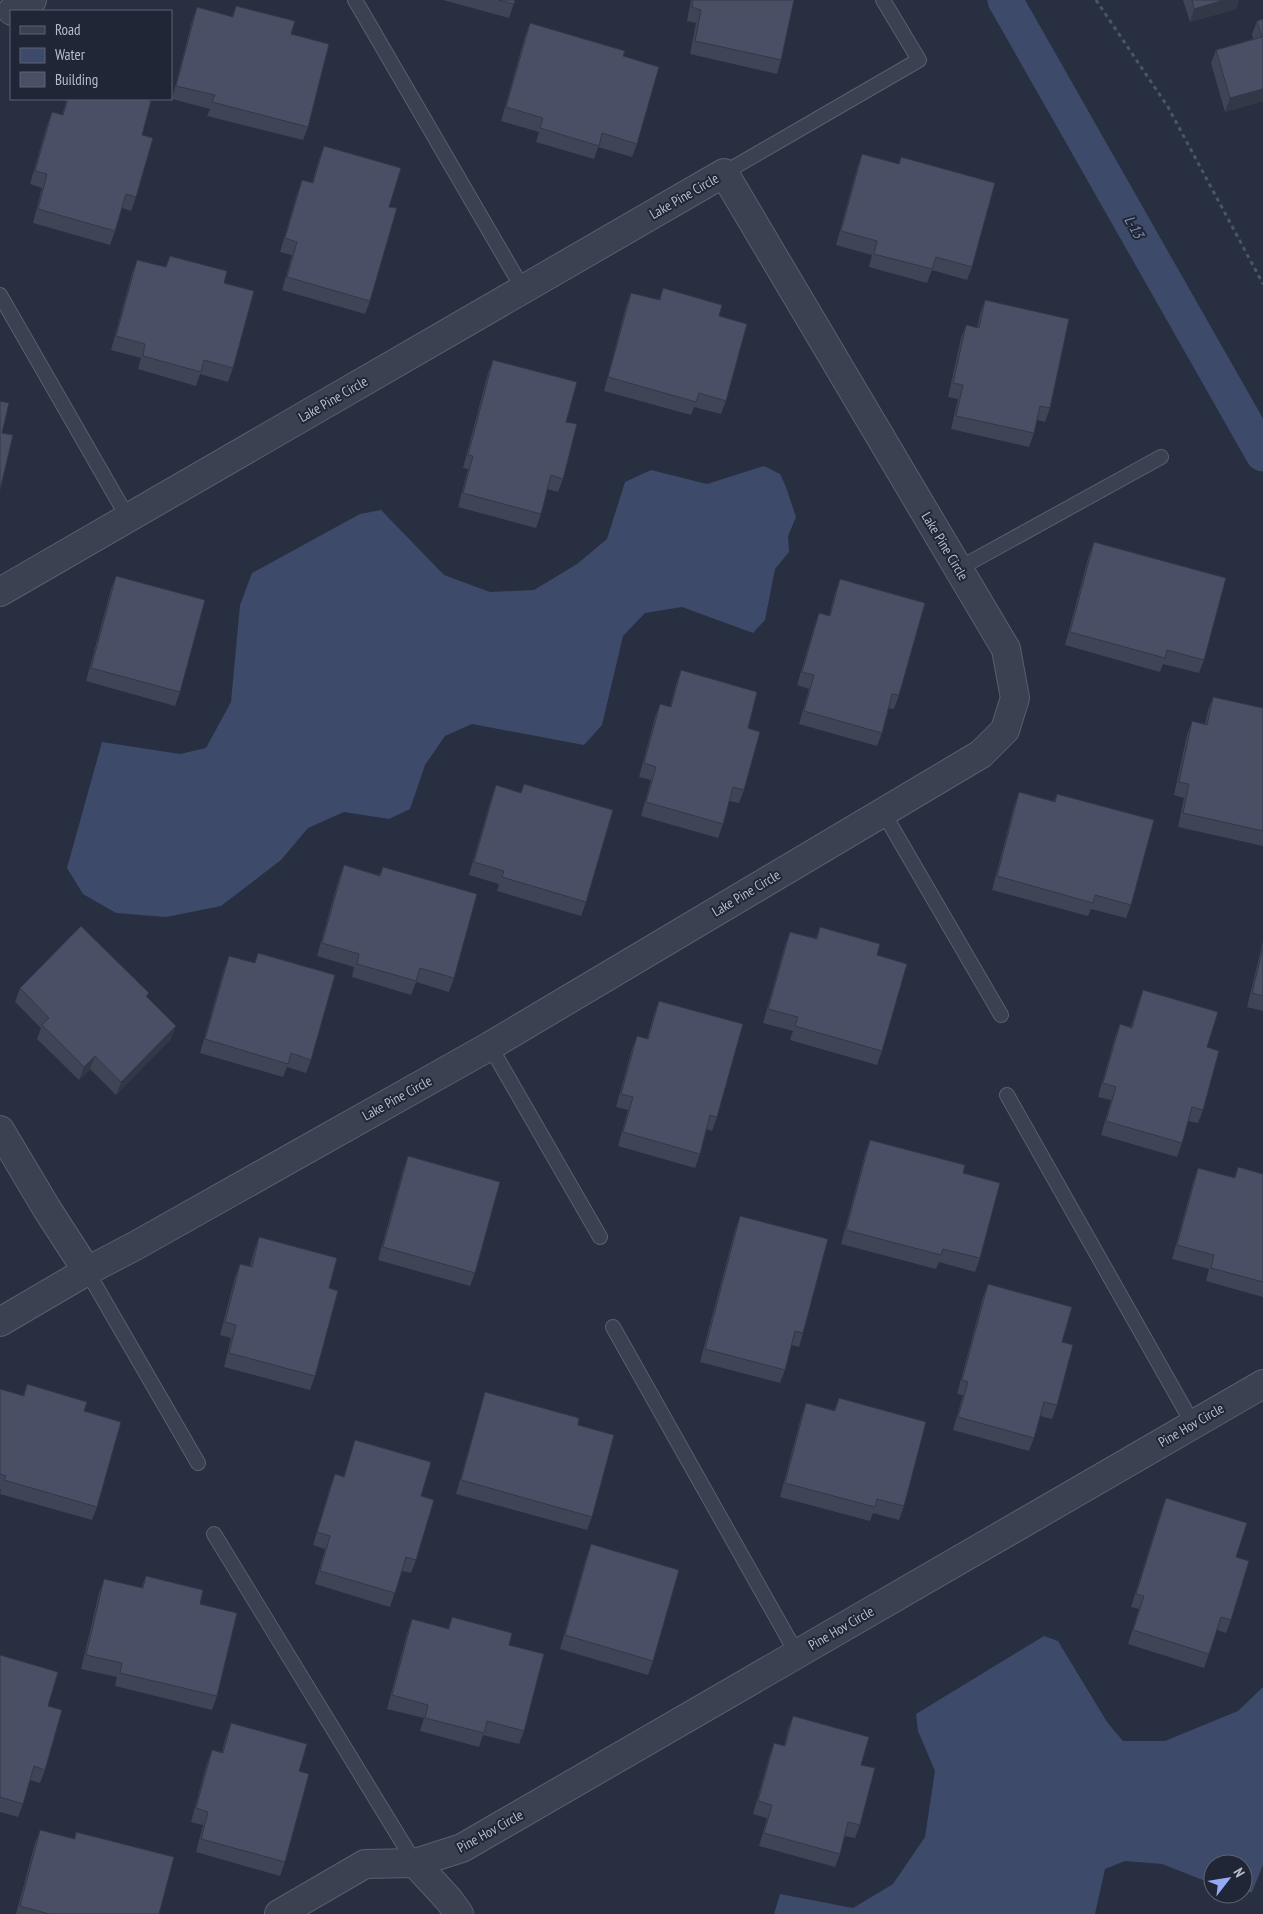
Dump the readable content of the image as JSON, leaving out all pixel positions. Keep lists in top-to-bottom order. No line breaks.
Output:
{"streets":{"street":["Lake Pine Circle","Pine Hov Circle"]},"water":["L-13"],"legend":["Road","Water","Building"],"north":"top right"}
